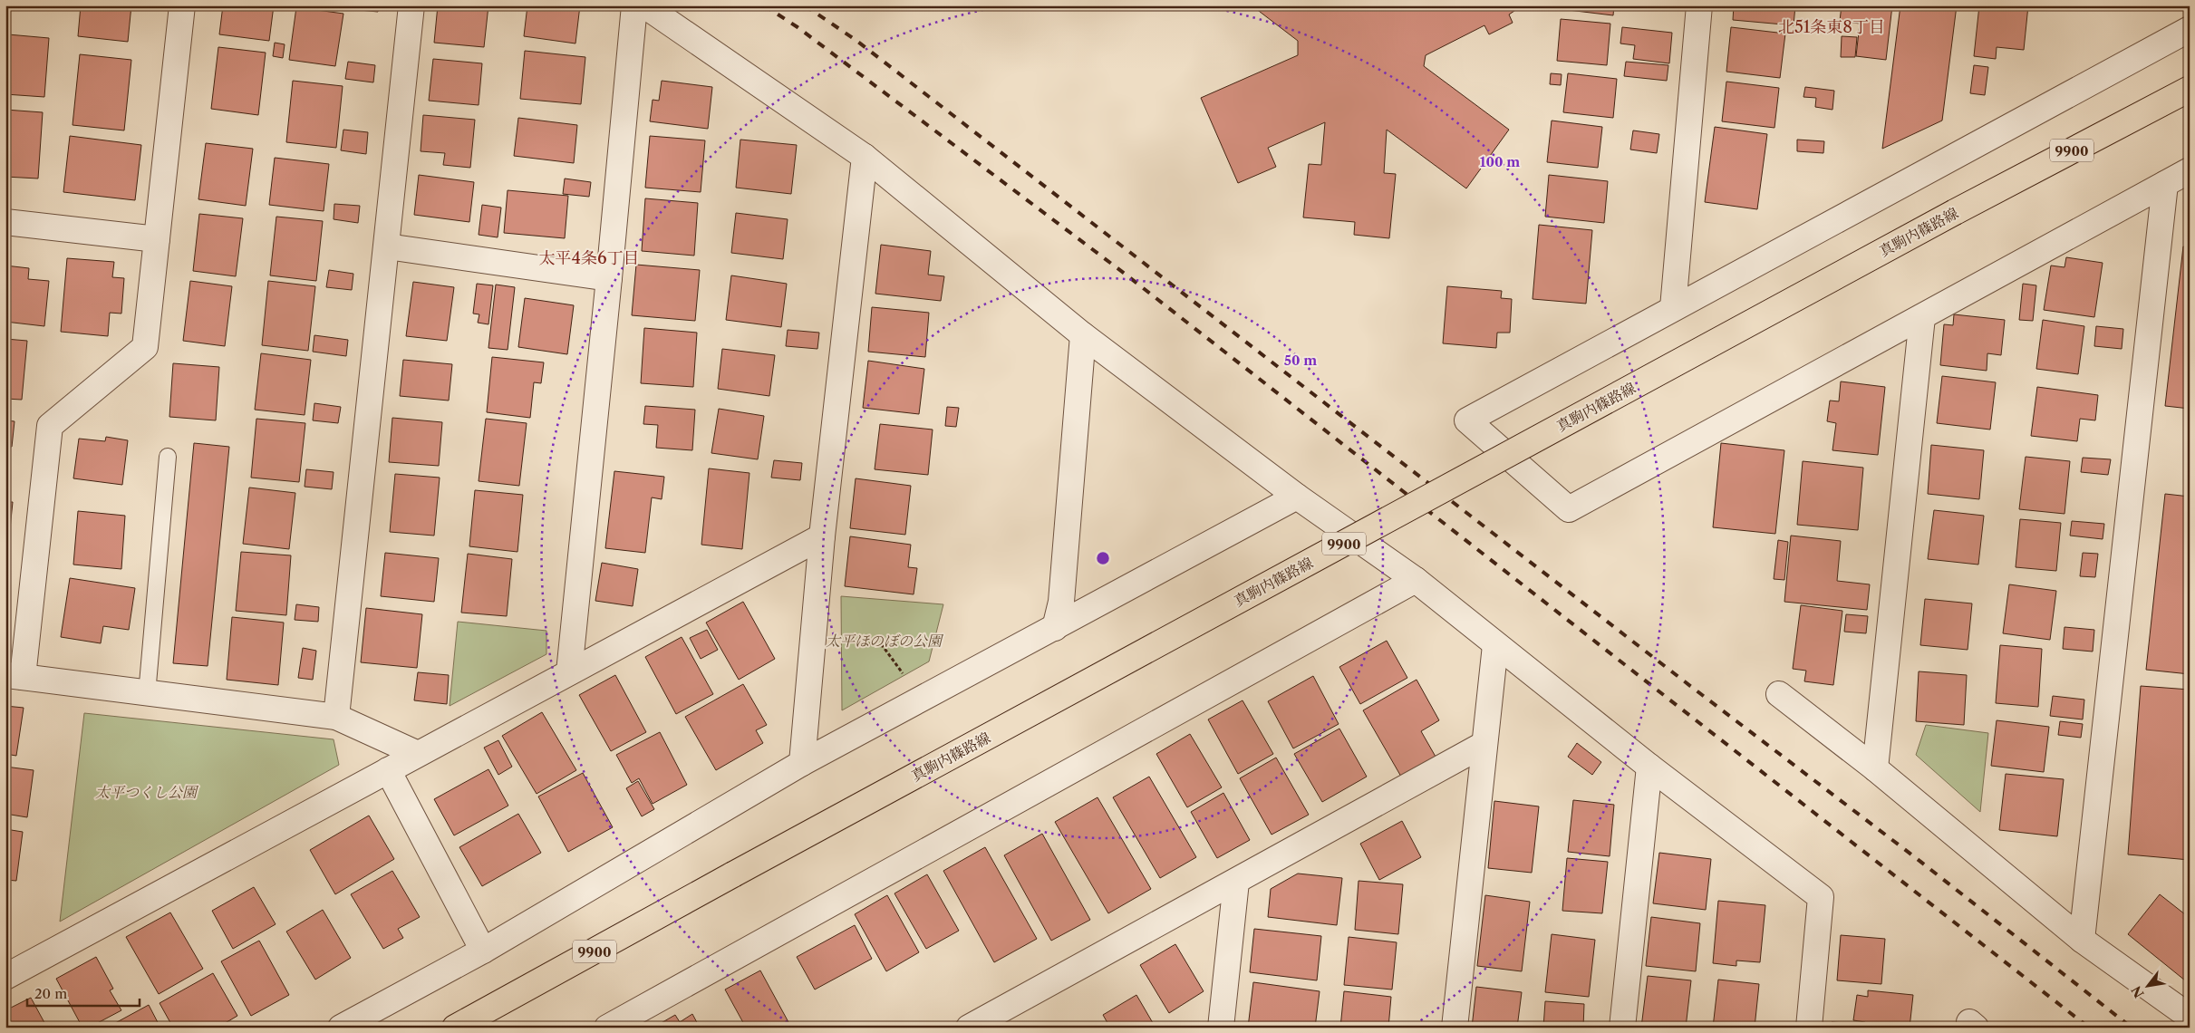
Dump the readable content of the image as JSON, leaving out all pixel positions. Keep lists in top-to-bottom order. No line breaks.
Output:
{"streets":{"main road":["9900","真駒内篠路線"]},"districts":["北51条東8丁目","太平4条6丁目"],"parks":["太平ほのぼの公園","太平つくし公園"],"scale_bar":"20 m","north":"bottom left","rings":["100 m","50 m"]}
